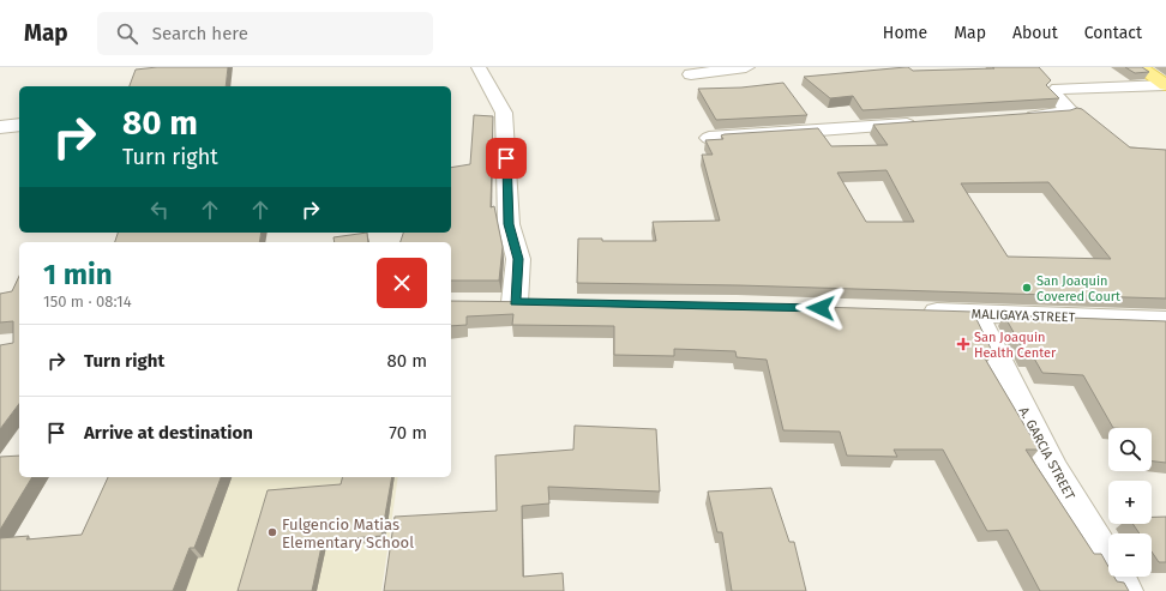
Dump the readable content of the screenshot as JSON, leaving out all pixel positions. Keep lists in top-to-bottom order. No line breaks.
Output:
{"streets":{"street":["MALIGAYA STREET","A. GARCIA STREET"]},"crossings":[["MALIGAYA STREET","A. GARCIA STREET"]],"places":{"other":["San Joaquin Covered Court","Fulgencio Matias Elementary School"],"health":["San Joaquin Health Center"]},"page":{"header":"Map","search":"Search here","nav":["Home","Map","About","Contact"],"turn":["80 m","Turn right"],"heading":["1 min","150 m · 08:14"],"list":[{"name":"Turn right","value":"80 m"},{"name":"Arrive at destination","value":"70 m"}],"map_buttons":["+","−"]}}
